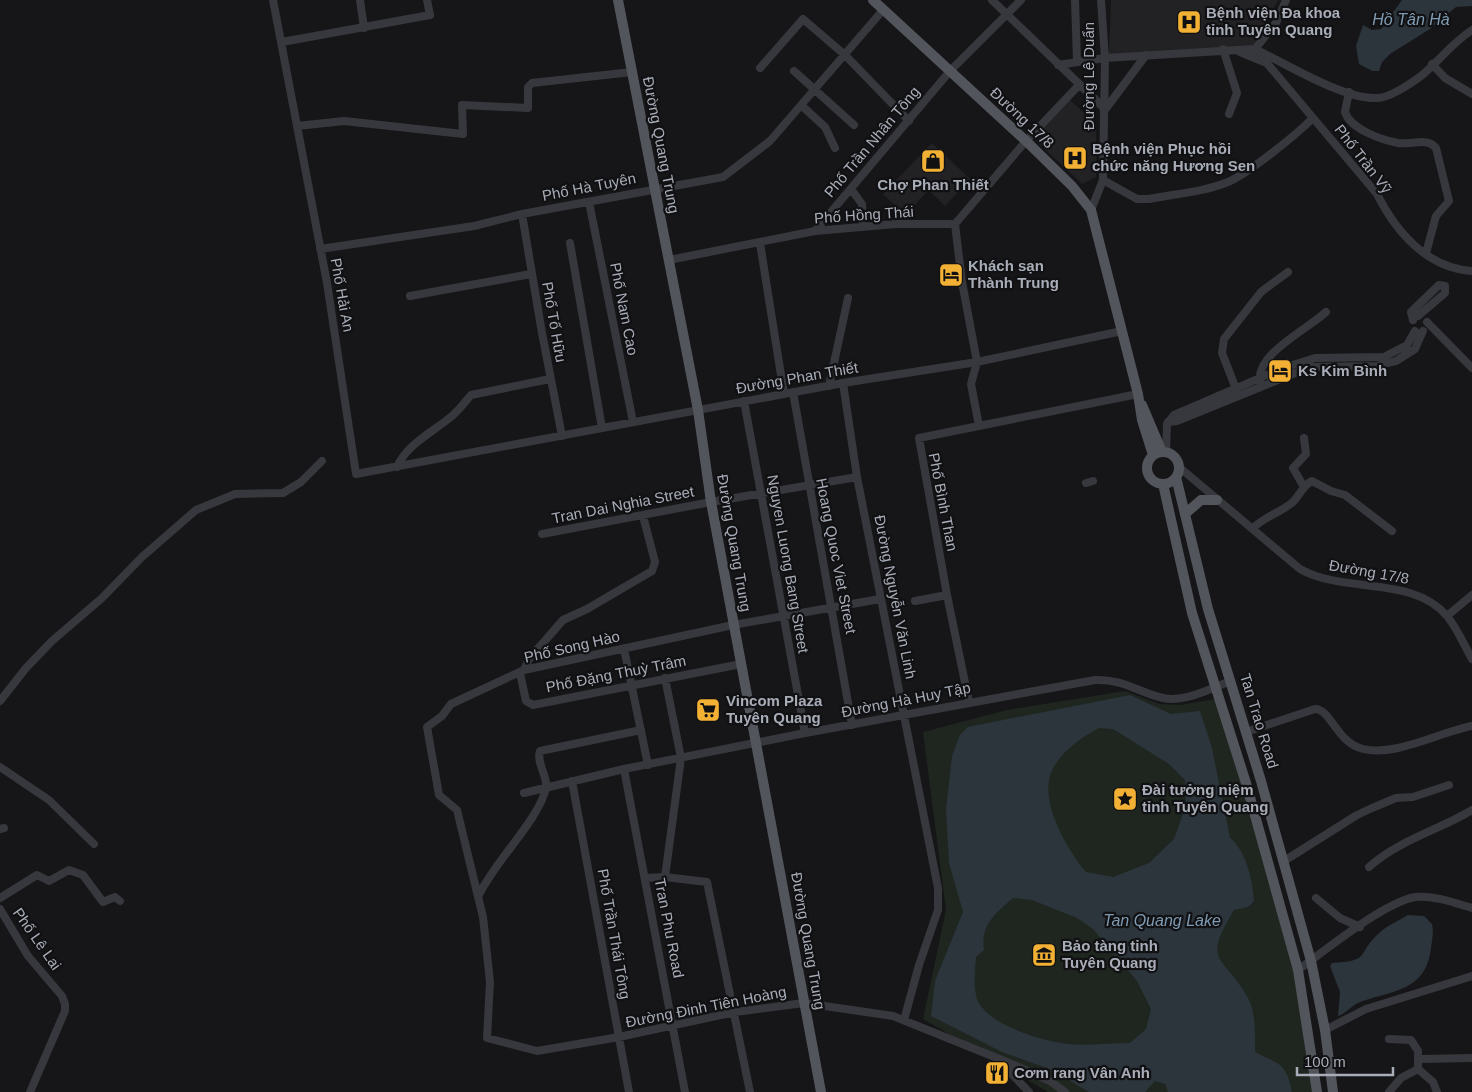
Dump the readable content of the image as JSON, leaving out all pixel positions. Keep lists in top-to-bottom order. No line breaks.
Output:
{"streets":{"main road":["Đường 17/8","Đường Quang Trung","Tan Trao Road"],"street":["Đường Lê Duẩn","Phố Trần Nhân Tông","Phố Trần Vỹ","Phố Hà Tuyên","Phố Hồng Thái","Phố Hải An","Phố Nam Cao","Phố Tố Hữu","Đường Phan Thiết","Phố Bình Than","Tran Dai Nghia Street","Hoang Quoc Viet Street","Nguyen Luong Bang Street","Đường Nguyễn Văn Linh","Phố Song Hào","Phố Đặng Thuỳ Trâm","Đường Hà Huy Tập","Tran Phu Road","Phố Trần Thái Tông","Phố Lê Lai","Đường Đinh Tiên Hoàng"]},"crossings":[["Đường Lê Duẩn","Đường 17/8"],["Đường 17/8","Phố Trần Nhân Tông"],["Đường 17/8","Phố Hà Tuyên"],["Đường 17/8","Đường Phan Thiết"],["Đường 17/8","Phố Bình Than"],["Đường 17/8","Tan Trao Road"],["Phố Trần Nhân Tông","Phố Hồng Thái"],["Đường Quang Trung","Phố Hà Tuyên"],["Đường Quang Trung","Phố Hồng Thái"],["Đường Quang Trung","Đường Phan Thiết"],["Đường Quang Trung","Tran Dai Nghia Street"],["Đường Quang Trung","Phố Song Hào"],["Đường Quang Trung","Phố Đặng Thuỳ Trâm"],["Đường Quang Trung","Đường Hà Huy Tập"],["Đường Quang Trung","Đường Đinh Tiên Hoàng"],["Phố Hà Tuyên","Phố Hải An"],["Phố Hà Tuyên","Phố Nam Cao"],["Phố Hà Tuyên","Phố Tố Hữu"],["Phố Hải An","Đường Phan Thiết"],["Phố Nam Cao","Đường Phan Thiết"],["Phố Tố Hữu","Đường Phan Thiết"],["Đường Phan Thiết","Hoang Quoc Viet Street"],["Đường Phan Thiết","Nguyen Luong Bang Street"],["Đường Phan Thiết","Đường Nguyễn Văn Linh"],["Phố Bình Than","Đường Hà Huy Tập"],["Tran Dai Nghia Street","Hoang Quoc Viet Street"],["Tran Dai Nghia Street","Nguyen Luong Bang Street"],["Tran Dai Nghia Street","Đường Nguyễn Văn Linh"],["Hoang Quoc Viet Street","Phố Song Hào"],["Hoang Quoc Viet Street","Đường Hà Huy Tập"],["Nguyen Luong Bang Street","Phố Song Hào"],["Nguyen Luong Bang Street","Đường Hà Huy Tập"],["Đường Nguyễn Văn Linh","Phố Song Hào"],["Đường Nguyễn Văn Linh","Đường Hà Huy Tập"],["Đường Nguyễn Văn Linh","Đường Đinh Tiên Hoàng"],["Phố Song Hào","Phố Đặng Thuỳ Trâm"],["Phố Song Hào","Đường Đinh Tiên Hoàng"],["Đường Hà Huy Tập","Tan Trao Road"],["Đường Hà Huy Tập","Tran Phu Road"],["Đường Hà Huy Tập","Phố Trần Thái Tông"],["Tran Phu Road","Đường Đinh Tiên Hoàng"],["Phố Trần Thái Tông","Đường Đinh Tiên Hoàng"]],"water":["Hồ Tân Hà","Tan Quang Lake"],"places":{"hospital":["Bệnh viện Đa khoa tỉnh Tuyên Quang","Bệnh viện Phục hồi chức năng Hương Sen"],"shop":["Chợ Phan Thiết"],"hotel":["Khách sạn Thành Trung","Ks Kim Bình"],"supermarket":["Vincom Plaza Tuyên Quang"],"place":["Đài tưởng niệm tỉnh Tuyên Quang"],"museum":["Bảo tàng tỉnh Tuyên Quang"],"restaurant":["Cơm rang Vân Anh"]},"scale_bar":"100 m"}
